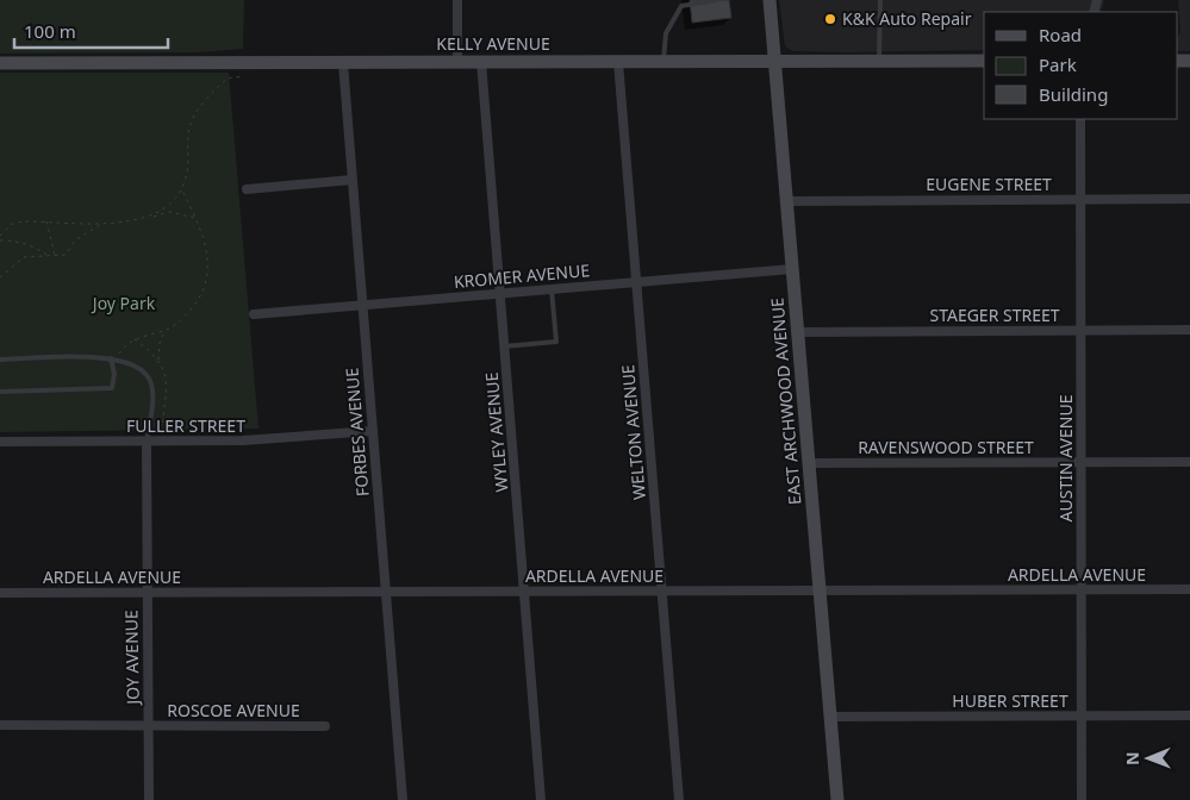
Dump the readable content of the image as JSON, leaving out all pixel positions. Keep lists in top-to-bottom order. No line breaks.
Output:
{"streets":{"main road":["KELLY AVENUE","EAST ARCHWOOD AVENUE"],"street":["EUGENE STREET","KROMER AVENUE","STAEGER STREET","FULLER STREET","FORBES AVENUE","WYLEY AVENUE","WELTON AVENUE","RAVENSWOOD STREET","AUSTIN AVENUE","ARDELLA AVENUE","JOY AVENUE","HUBER STREET","ROSCOE AVENUE"]},"crossings":[["KELLY AVENUE","EAST ARCHWOOD AVENUE"],["KELLY AVENUE","FORBES AVENUE"],["KELLY AVENUE","WYLEY AVENUE"],["KELLY AVENUE","WELTON AVENUE"],["EUGENE STREET","EAST ARCHWOOD AVENUE"],["EUGENE STREET","AUSTIN AVENUE"],["KROMER AVENUE","EAST ARCHWOOD AVENUE"],["KROMER AVENUE","FORBES AVENUE"],["KROMER AVENUE","WYLEY AVENUE"],["KROMER AVENUE","WELTON AVENUE"],["STAEGER STREET","EAST ARCHWOOD AVENUE"],["STAEGER STREET","AUSTIN AVENUE"],["EAST ARCHWOOD AVENUE","RAVENSWOOD STREET"],["EAST ARCHWOOD AVENUE","ARDELLA AVENUE"],["EAST ARCHWOOD AVENUE","HUBER STREET"],["FULLER STREET","FORBES AVENUE"],["FULLER STREET","JOY AVENUE"],["FORBES AVENUE","ARDELLA AVENUE"],["WYLEY AVENUE","ARDELLA AVENUE"],["WELTON AVENUE","ARDELLA AVENUE"],["RAVENSWOOD STREET","AUSTIN AVENUE"],["AUSTIN AVENUE","ARDELLA AVENUE"],["AUSTIN AVENUE","HUBER STREET"],["ARDELLA AVENUE","JOY AVENUE"],["JOY AVENUE","ROSCOE AVENUE"]],"parks":["Joy Park"],"places":["K&K Auto Repair"],"legend":["Road","Park","Building"],"scale_bar":"100 m","north":"left"}
